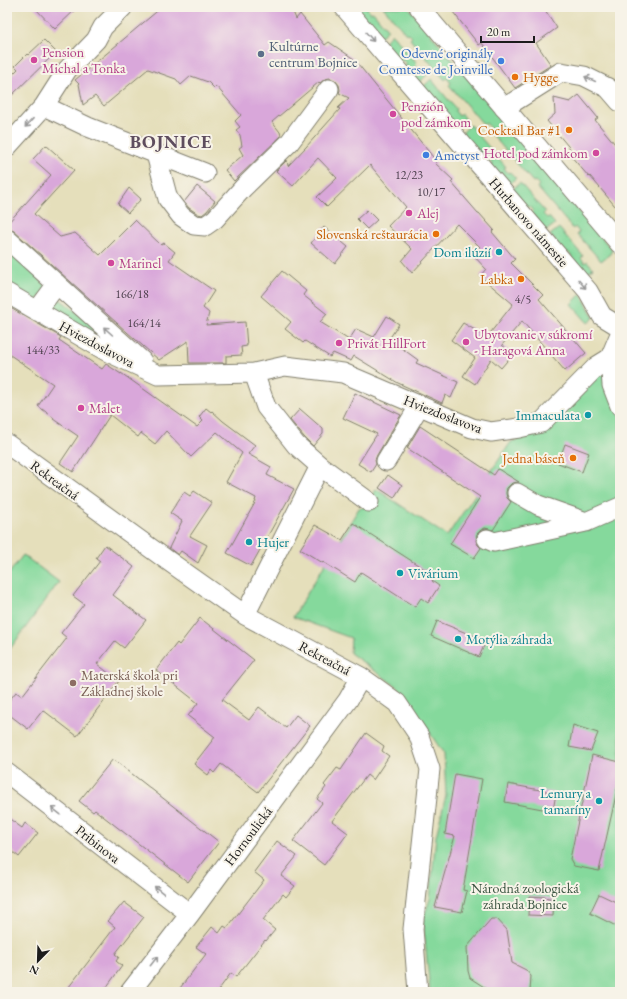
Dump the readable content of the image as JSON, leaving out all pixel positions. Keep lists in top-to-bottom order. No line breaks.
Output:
{"streets":{"street":["Hurbanovo námestie","Hviezdoslavova","Rekreačná","Hornoulická","Pribinova"]},"crossings":[["Rekreačná","Hornoulická"],["Hornoulická","Pribinova"]],"one_way":["Pribinova"],"districts":["BOJNICE"],"parks":["Národná zoologická záhrada Bojnice"],"places":["Kultúrne centrum Bojnice","Pension Michal a Tonka","Odevné originály Comtesse de Joinville","Hygge","Penzión pod zámkom","Cocktail Bar #1","Hotel pod zámkom","Ametyst","Alej","Slovenská reštaurácia","Dom ilúzií","Marinel","Labka","Ubytovanie v súkromí - Haragová Anna","Privát HillFort","Malet","Immaculata","Jedna báseň","Hujer","Vivárium","Motýlia záhrada","Materská škola pri Základnej škole","Lemury a tamaríny"],"house_numbers":["12/23","10/17","166/18","4/5","164/14","144/33"],"scale_bar":"20 m","north":"bottom left"}
